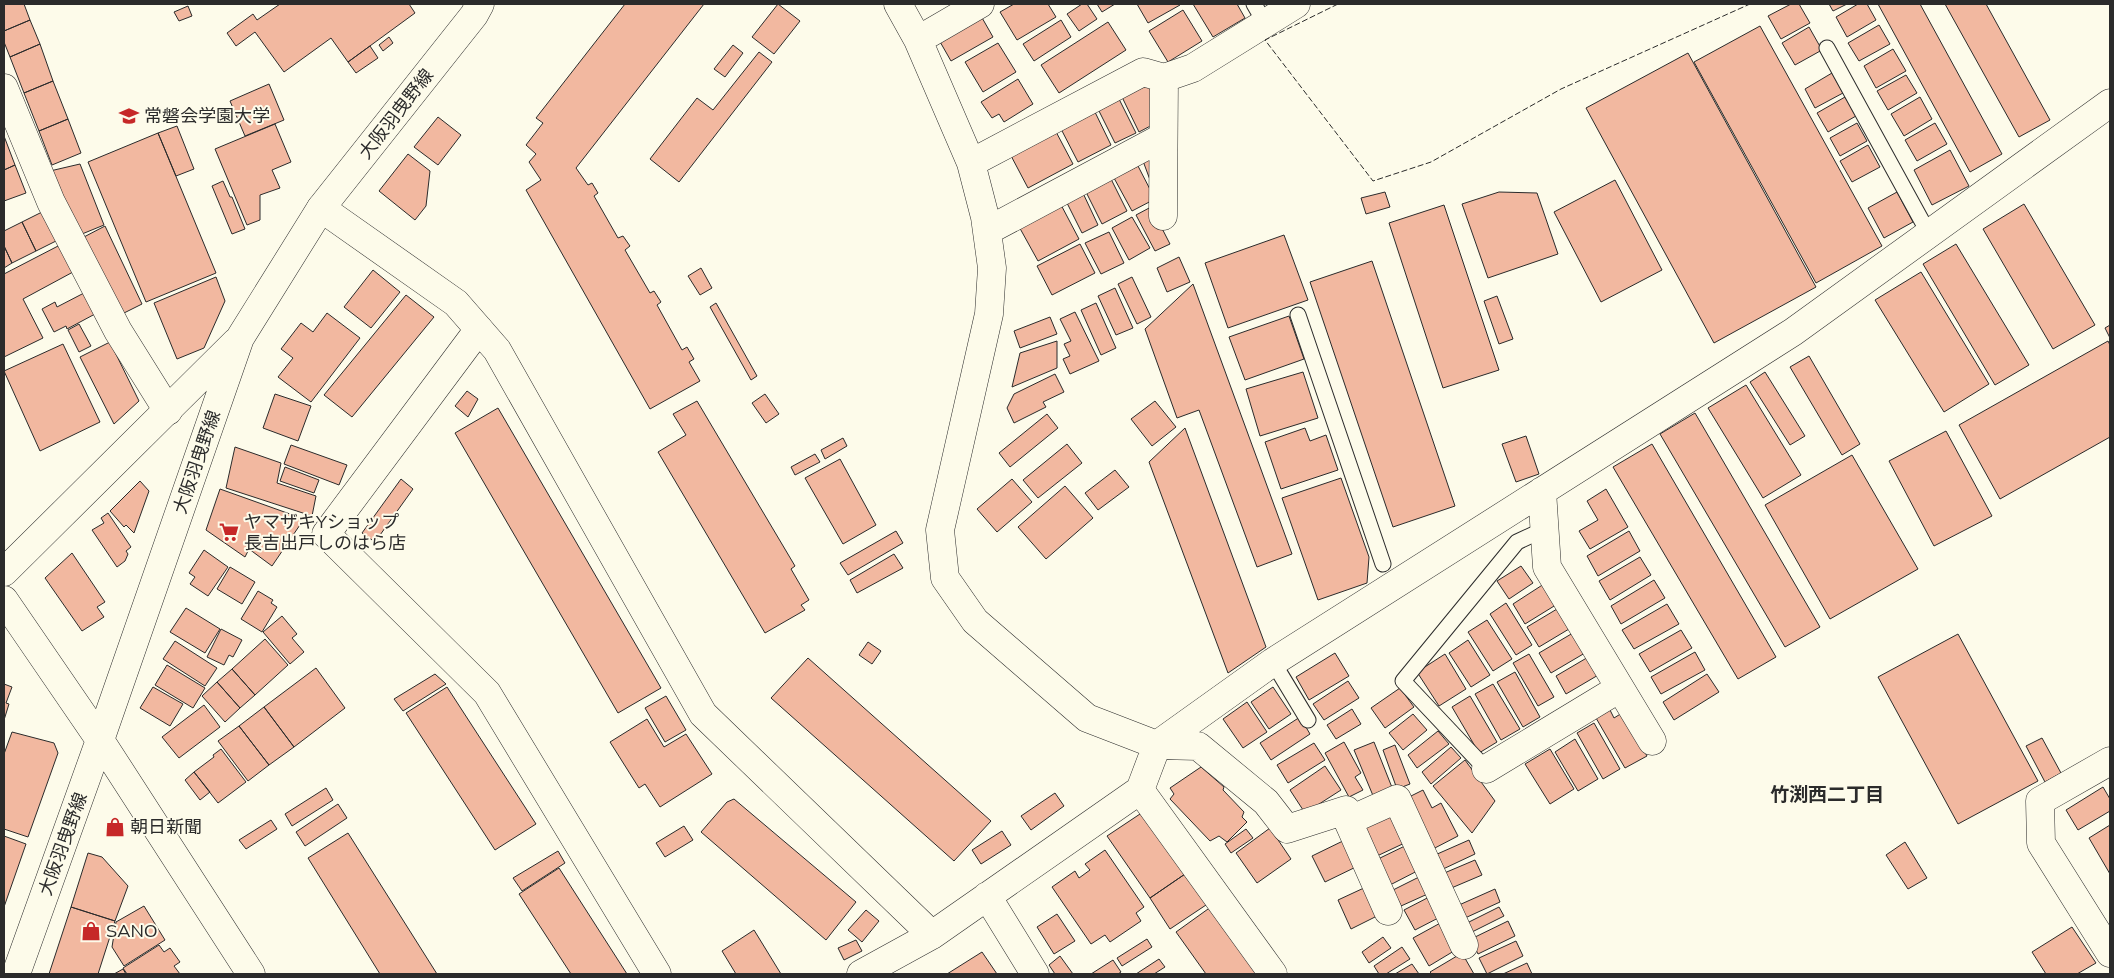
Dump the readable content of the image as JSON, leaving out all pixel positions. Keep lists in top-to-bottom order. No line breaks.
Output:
{"streets":{"street":["大阪羽曳野線"]},"districts":["竹渕西二丁目"],"places":{"school or university":["常磐会学園大学"],"supermarket":["ヤマザキYショップ 長吉出戸しのはら店"],"shop":["朝日新聞","SANO"]}}
